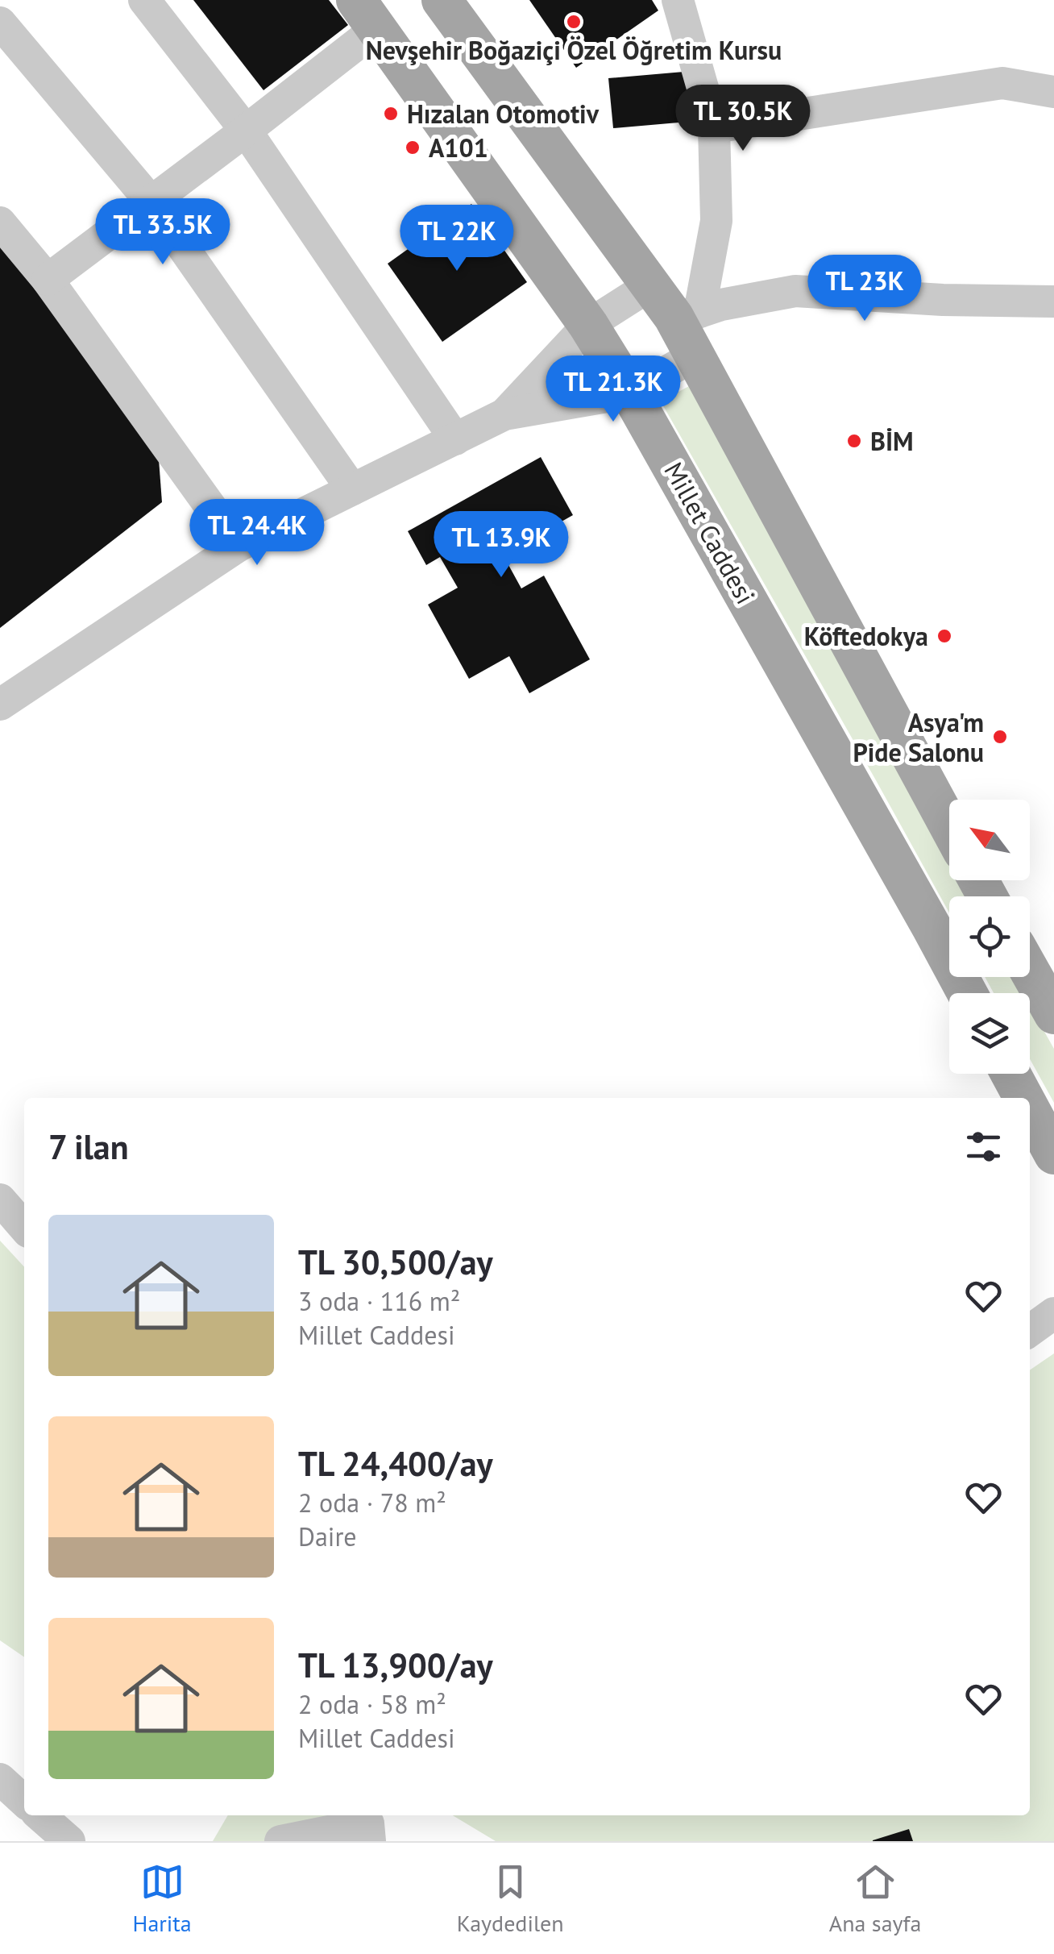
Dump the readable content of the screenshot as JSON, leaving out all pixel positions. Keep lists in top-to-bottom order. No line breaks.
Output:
{"streets":{"main road":["Millet Caddesi"]},"places":["Nevşehir Boğaziçi Özel Öğretim Kursu","Hızalan Otomotiv","A101","BİM","Köftedokya","Asya'm Pide Salonu"],"north":"top left","page":{"price":["TL 30.5K","TL 33.5K","TL 22K","TL 23K","TL 21.3K","TL 24.4K","TL 13.9K"],"heading":"7 ilan","list":[{"name":"TL 30,500/ay","note":"3 oda · 116 m² · Millet Caddesi"},{"name":"TL 24,400/ay","note":"2 oda · 78 m² · Daire"},{"name":"TL 13,900/ay","note":"2 oda · 58 m² · Millet Caddesi"}],"tabs":["Harita","Kaydedilen","Ana sayfa"]}}
